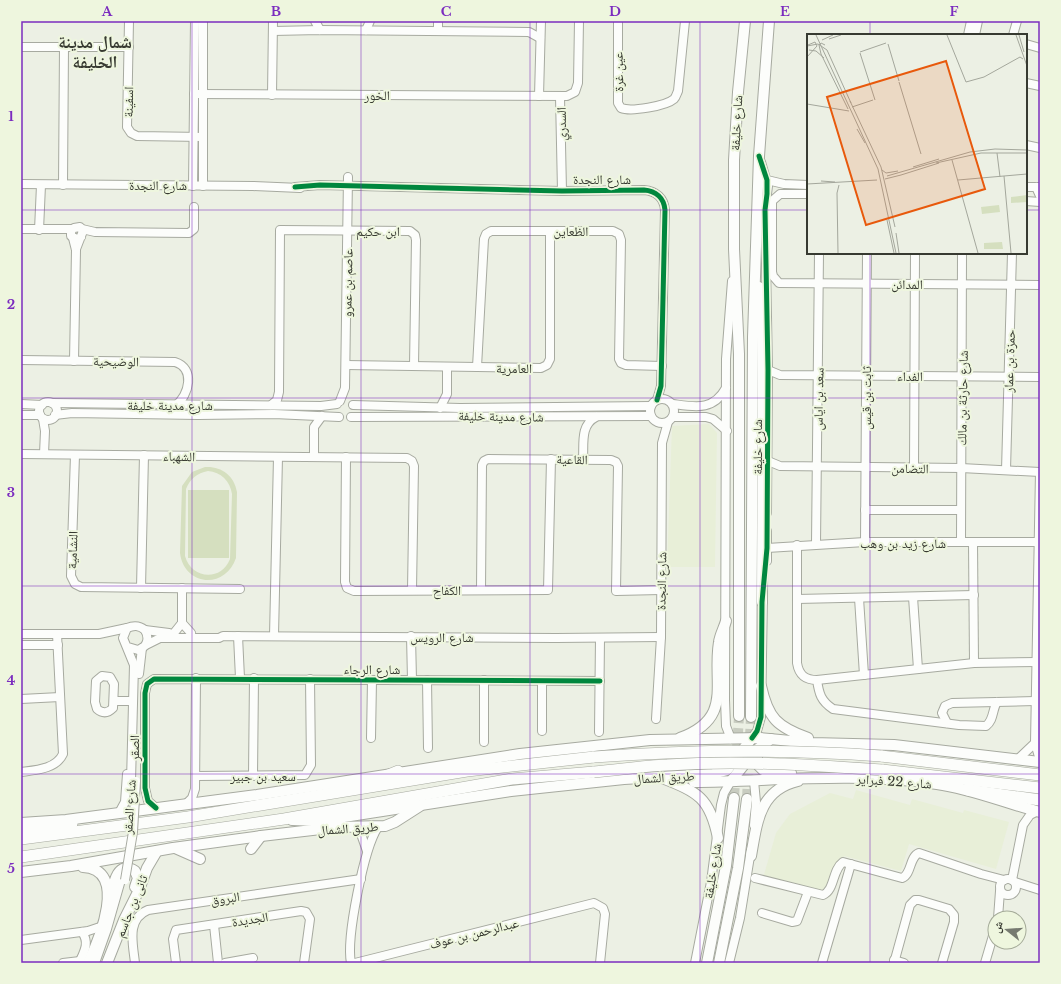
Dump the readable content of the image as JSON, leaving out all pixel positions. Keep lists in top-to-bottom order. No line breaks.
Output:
{"streets":{"highway":["طريق الشمال","شارع 22 فبراير"],"main road":["شارع خليفة","ثانى بن جاسم"],"street":["عين غرة","الخور","اسفينة","السدري","شارع النجدة","ابن حكيم","الظعاين","عاصم بن عمرو","المدائن","الوضيحية","حمزة بن عمار","العامرية","الفداء","ثابت بن قيس","شارع حارثة بن مالك","سعد بن اياس","شارع مدينة خليفة","الشهباء","القاعية","التضامن","شارع زيد بن وهب","النشامية","الكفاح","شارع الرويس","شارع الرجاء","الصقر","سعيد بن جبير","شارع الصقر","البروق","الجديدة","عبدالرحمن بن عوف"]},"crossings":[["الخور","السدري"],["شارع خليفة","الفداء"],["شارع خليفة","التضامن"],["شارع خليفة","شارع زيد بن وهب"],["شارع خليفة","طريق الشمال"],["شارع خليفة","شارع 22 فبراير"],["السدري","شارع النجدة"],["شارع النجدة","الظعاين"],["شارع النجدة","عاصم بن عمرو"],["شارع النجدة","شارع مدينة خليفة"],["شارع النجدة","القاعية"],["شارع النجدة","شارع الرويس"],["ابن حكيم","عاصم بن عمرو"],["ابن حكيم","العامرية"],["الظعاين","العامرية"],["عاصم بن عمرو","العامرية"],["عاصم بن عمرو","شارع مدينة خليفة"],["المدائن","حمزة بن عمار"],["المدائن","ثابت بن قيس"],["المدائن","شارع حارثة بن مالك"],["المدائن","سعد بن اياس"],["حمزة بن عمار","الفداء"],["حمزة بن عمار","التضامن"],["الفداء","ثابت بن قيس"],["الفداء","شارع حارثة بن مالك"],["الفداء","سعد بن اياس"],["ثابت بن قيس","التضامن"],["ثابت بن قيس","شارع زيد بن وهب"],["شارع حارثة بن مالك","التضامن"],["شارع حارثة بن مالك","شارع زيد بن وهب"],["سعد بن اياس","التضامن"],["سعد بن اياس","شارع زيد بن وهب"],["الشهباء","النشامية"],["الشهباء","الكفاح"],["القاعية","الكفاح"],["شارع الرجاء","الصقر"],["شارع الرجاء","سعيد بن جبير"],["الصقر","شارع الصقر"],["طريق الشمال","شارع 22 فبراير"],["طريق الشمال","ثانى بن جاسم"]],"districts":["شمال مدينة الخليفة"],"north":"left","grid":{"columns":["A","B","C","D","E","F"],"rows":["1","2","3","4","5"]}}
